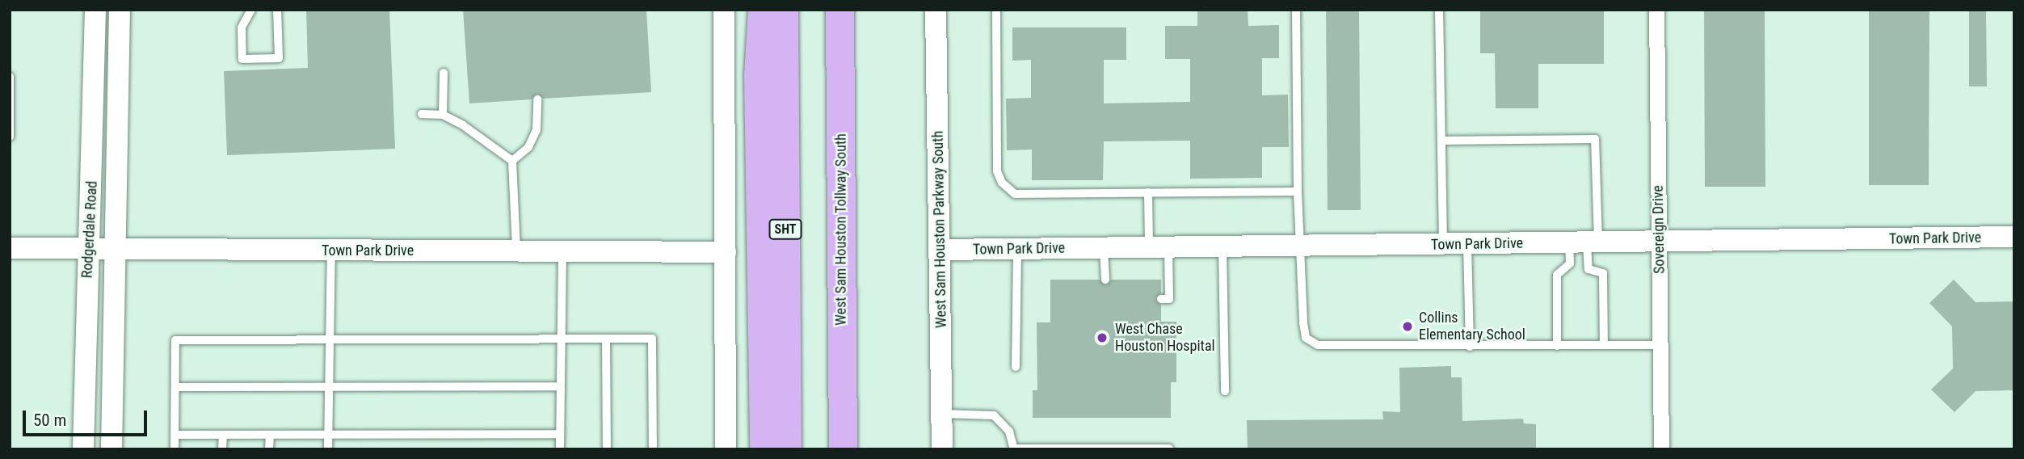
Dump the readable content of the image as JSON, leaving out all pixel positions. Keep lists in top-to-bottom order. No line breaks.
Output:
{"streets":{"highway":["SHT","West Sam Houston Tollway South"],"street":["Rodgerdale Road","West Sam Houston Parkway South","Sovereign Drive","Town Park Drive"]},"crossings":[["Rodgerdale Road","Town Park Drive"],["West Sam Houston Parkway South","Town Park Drive"],["Sovereign Drive","Town Park Drive"]],"places":["Collins Elementary School","West Chase Houston Hospital"],"scale_bar":"50 m"}
